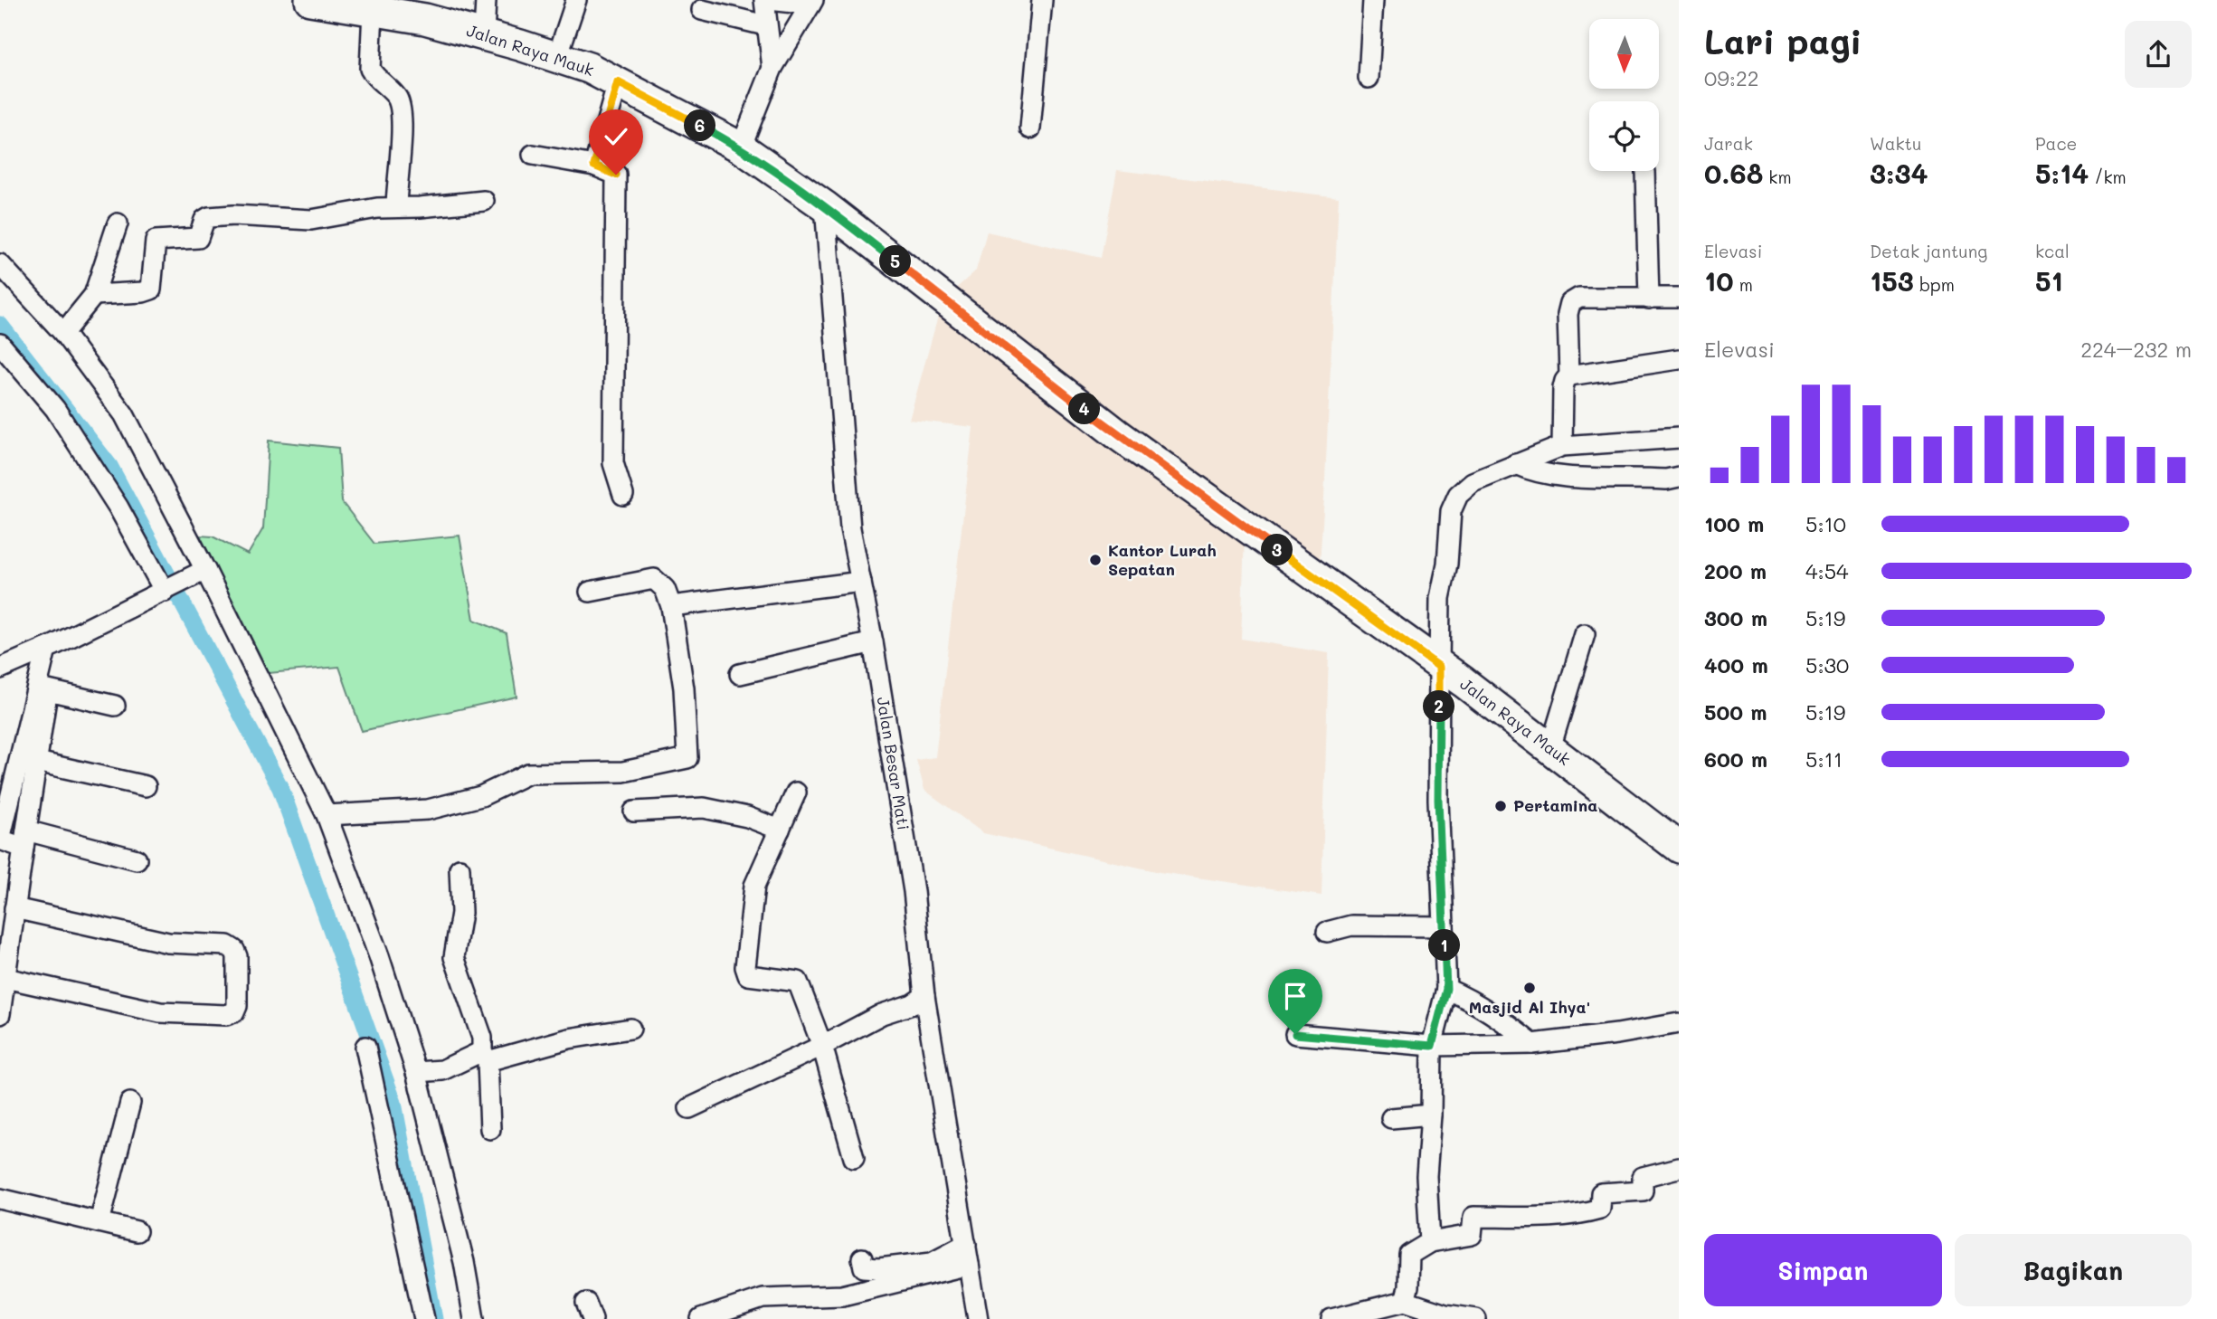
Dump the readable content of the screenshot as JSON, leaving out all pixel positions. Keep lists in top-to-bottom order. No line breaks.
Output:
{"streets":{"main road":["Jalan Raya Mauk"],"street":["Jalan Besar Mati"]},"crossings":[["Jalan Raya Mauk","Jalan Besar Mati"]],"places":["Kantor Lurah Sepatan","Pertamina","Masjid Al Ihya'"],"north":"bottom","page":{"heading":["Lari pagi","09:22"],"stats":[["Jarak","0.68 km"],["Waktu","3:34"],["Pace","5:14 /km"],["Elevasi","10 m"],["Detak jantung","153 bpm"],["kcal","51"]],"pins":["6","5","4","3","2","1"],"chart":["Elevasi","224–232 m"],"list":[{"name":"100 m","note":"5:10"},{"name":"200 m","note":"4:54"},{"name":"300 m","note":"5:19"},{"name":"400 m","note":"5:30"},{"name":"500 m","note":"5:19"},{"name":"600 m","note":"5:11"}],"buttons":["Simpan","Bagikan"]}}
